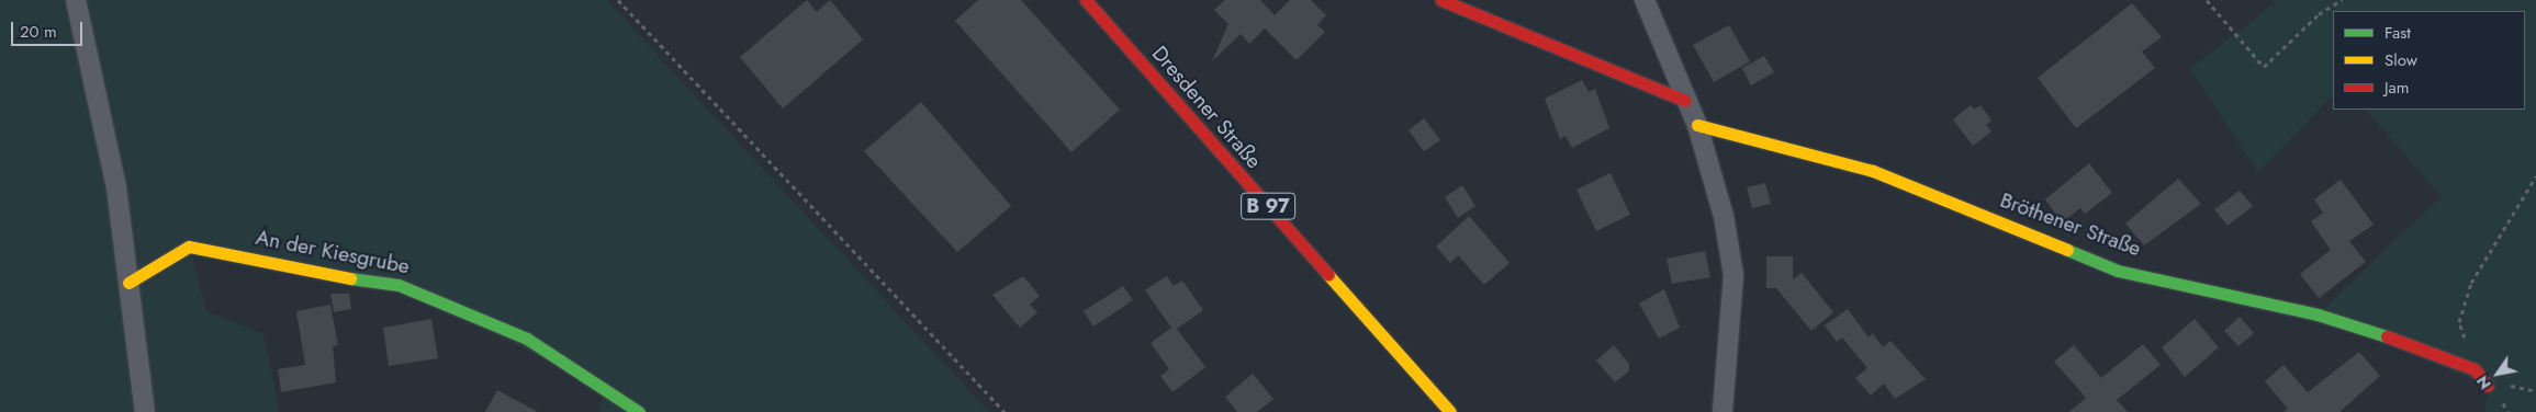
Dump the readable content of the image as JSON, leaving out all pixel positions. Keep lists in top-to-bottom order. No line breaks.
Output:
{"streets":{"street":["Dresdener Straße","B 97","Bröthener Straße","An der Kiesgrube"]},"legend":["Fast","Slow","Jam"],"scale_bar":"20 m","north":"bottom left"}
